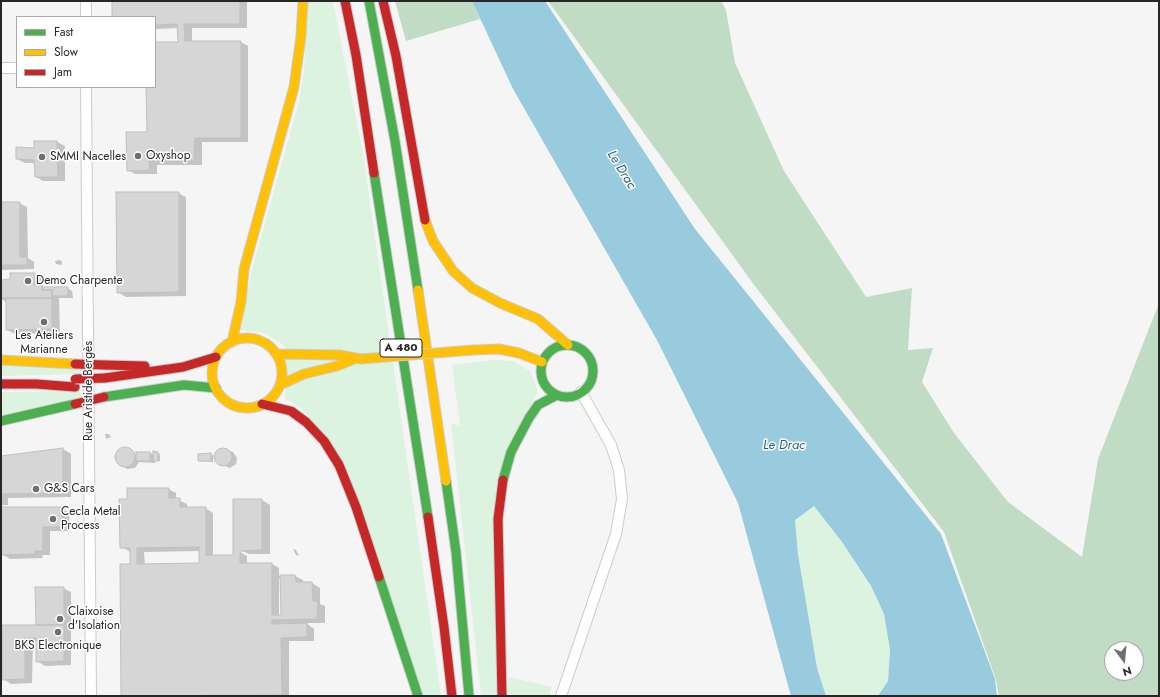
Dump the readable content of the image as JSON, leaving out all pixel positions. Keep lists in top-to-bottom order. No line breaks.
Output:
{"streets":{"main road":["A 480"],"street":["Rue Aristide Bergès"]},"water":["Le Drac"],"places":["Oxyshop","SMMI Nacelles","Demo Charpente","Les Ateliers Marianne","G&S Cars","Cecla Metal Process","Claixoise d'Isolation","BKS Electronique"],"legend":["Fast","Slow","Jam"],"north":"bottom"}
